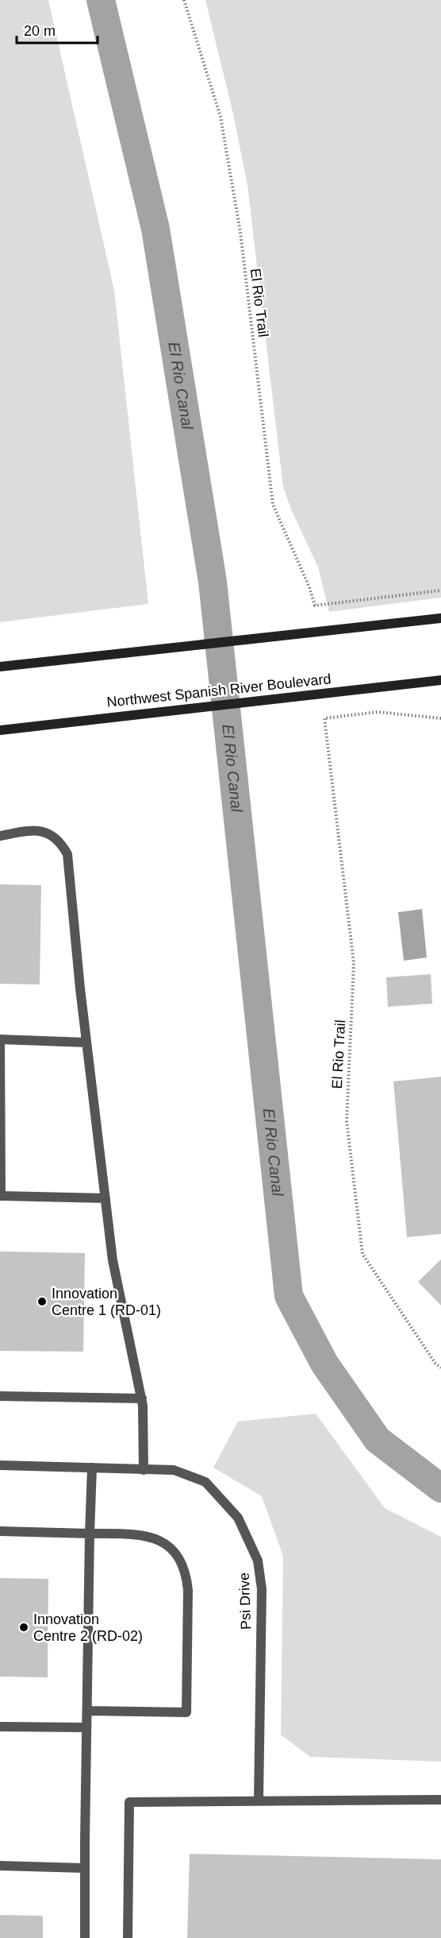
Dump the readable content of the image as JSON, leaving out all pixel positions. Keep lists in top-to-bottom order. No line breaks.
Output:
{"streets":{"main road":["Northwest Spanish River Boulevard"],"street":["Psi Drive"],"path":["El Rio Trail"]},"water":["El Rio Canal"],"places":["Innovation Centre 1 (RD-01)","Innovation Centre 2 (RD-02)"],"scale_bar":"20 m"}
